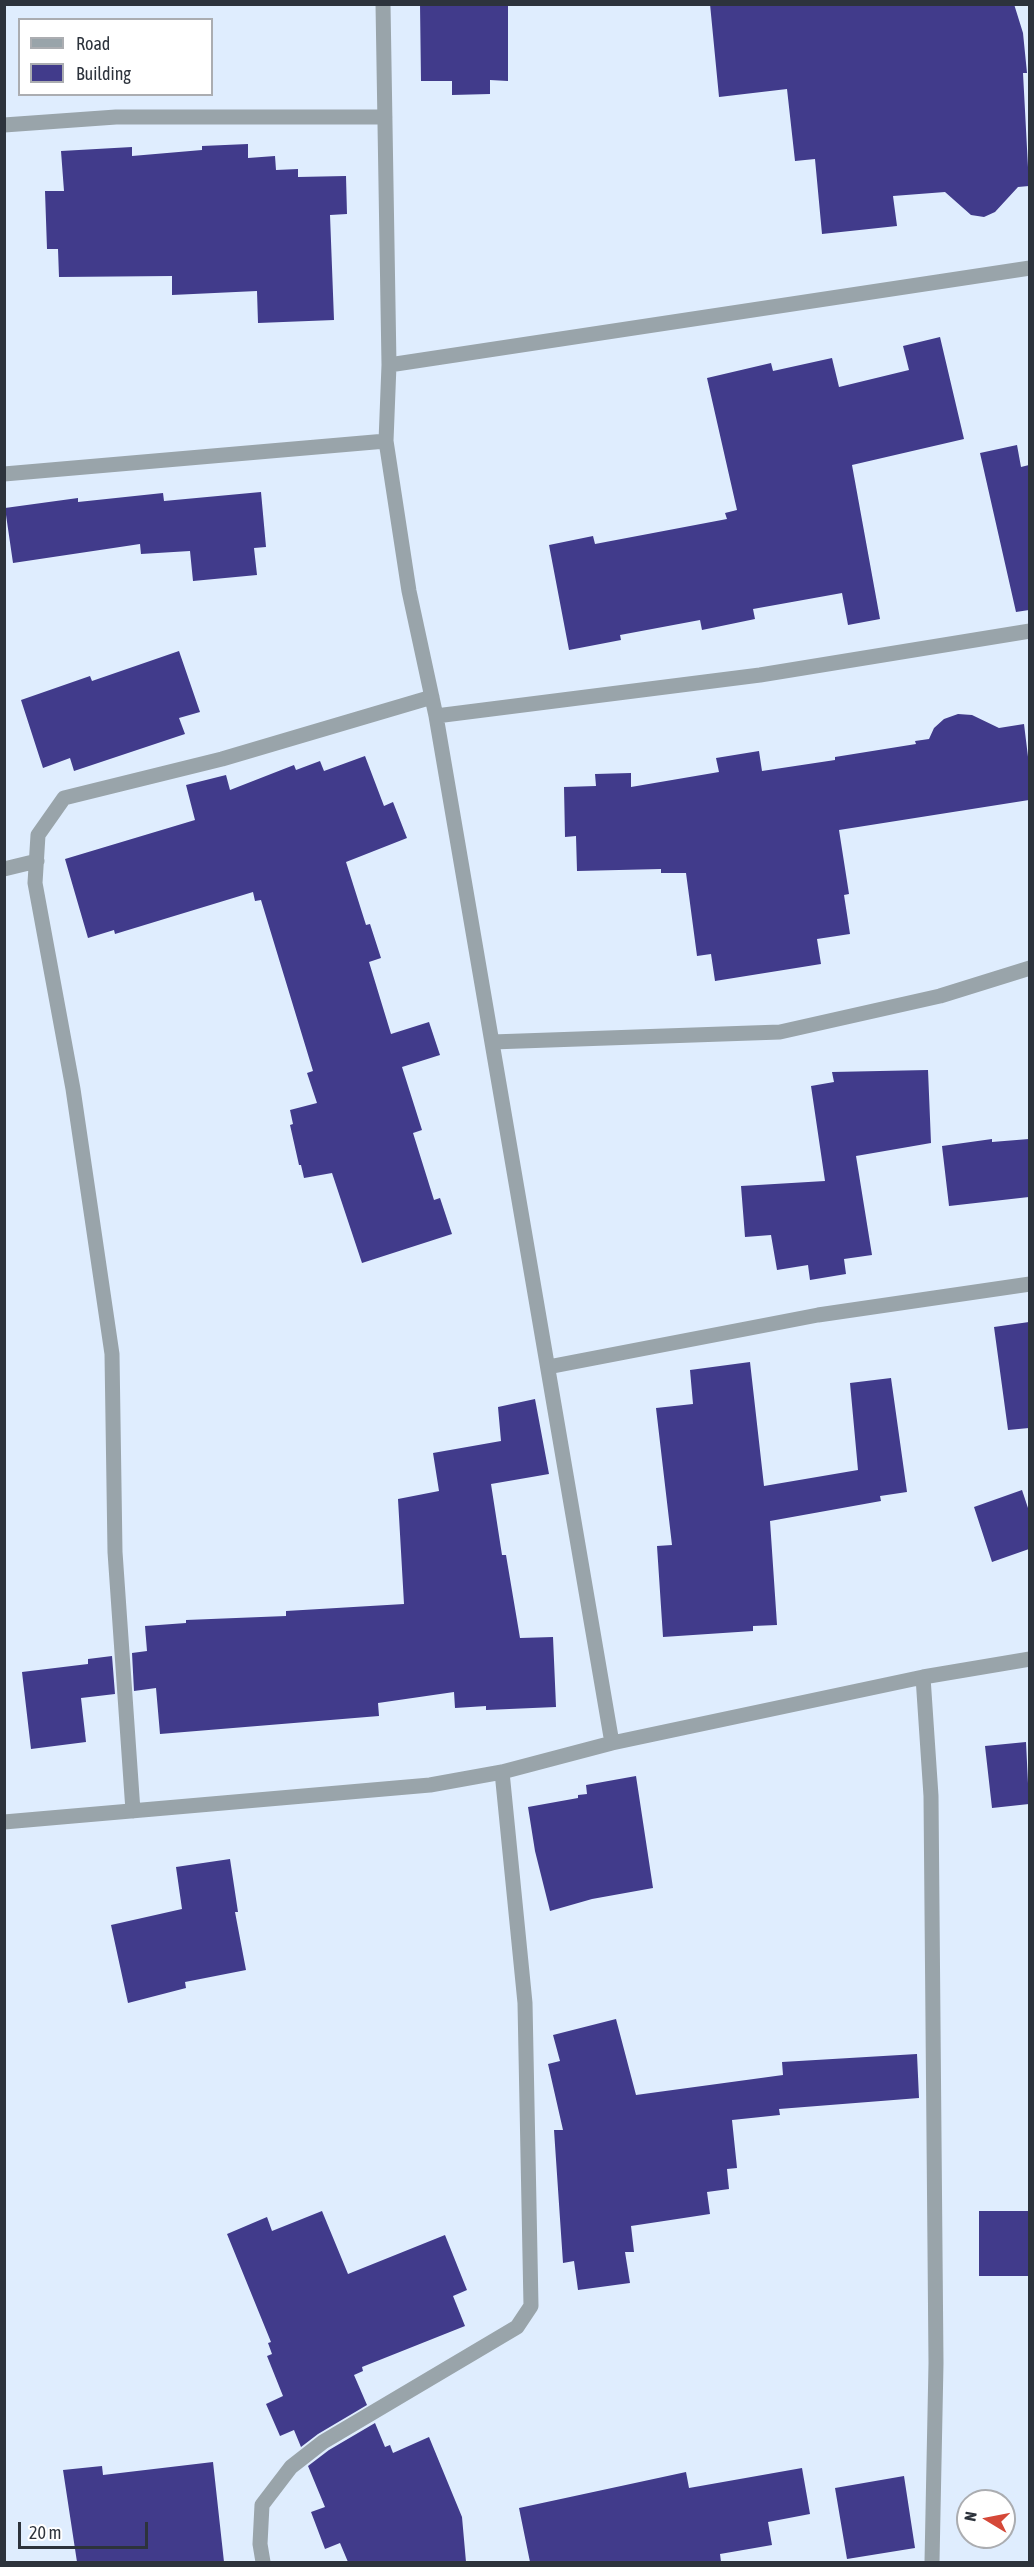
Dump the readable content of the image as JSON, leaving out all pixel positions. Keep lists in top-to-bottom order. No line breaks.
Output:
{"legend":["Road","Building"],"scale_bar":"20 m","north":"left"}
